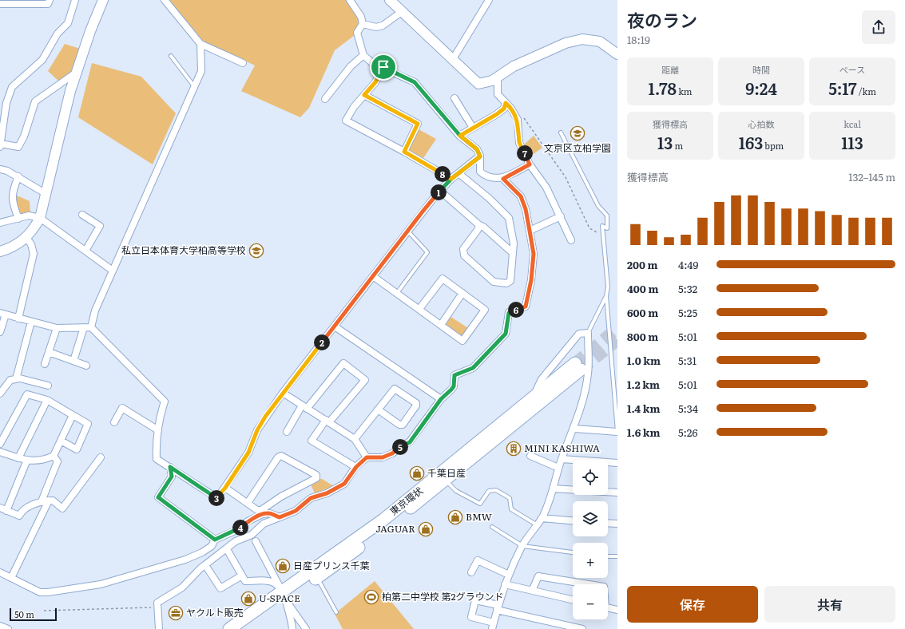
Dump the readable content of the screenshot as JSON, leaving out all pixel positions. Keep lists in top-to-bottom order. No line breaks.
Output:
{"streets":{"highway":["東京環状"]},"places":{"school or university":["文京区立柏学園","私立日本体育大学柏高等学校"],"building":["MINI KASHIWA"],"shop":["千葉日産","BMW","JAGUAR","日産プリンス千葉","U-SPACE"],"sports":["柏第二中学校 第2グラウンド"],"office":["ヤクルト販売"]},"scale_bar":"50 m","page":{"heading":["夜のラン","18:19"],"stats":[["距離","1.78 km"],["時間","9:24"],["ペース","5:17 /km"],["獲得標高","13 m"],["心拍数","163 bpm"],["kcal","113"]],"pins":["7","8","1","6","2","5","3","4"],"chart":["獲得標高","132–145 m"],"list":[{"name":"200 m","note":"4:49"},{"name":"400 m","note":"5:32"},{"name":"600 m","note":"5:25"},{"name":"800 m","note":"5:01"},{"name":"1.0 km","note":"5:31"},{"name":"1.2 km","note":"5:01"},{"name":"1.4 km","note":"5:34"},{"name":"1.6 km","note":"5:26"}],"map_buttons":["+","−"],"buttons":["保存","共有"],"scale":"50 m"}}
